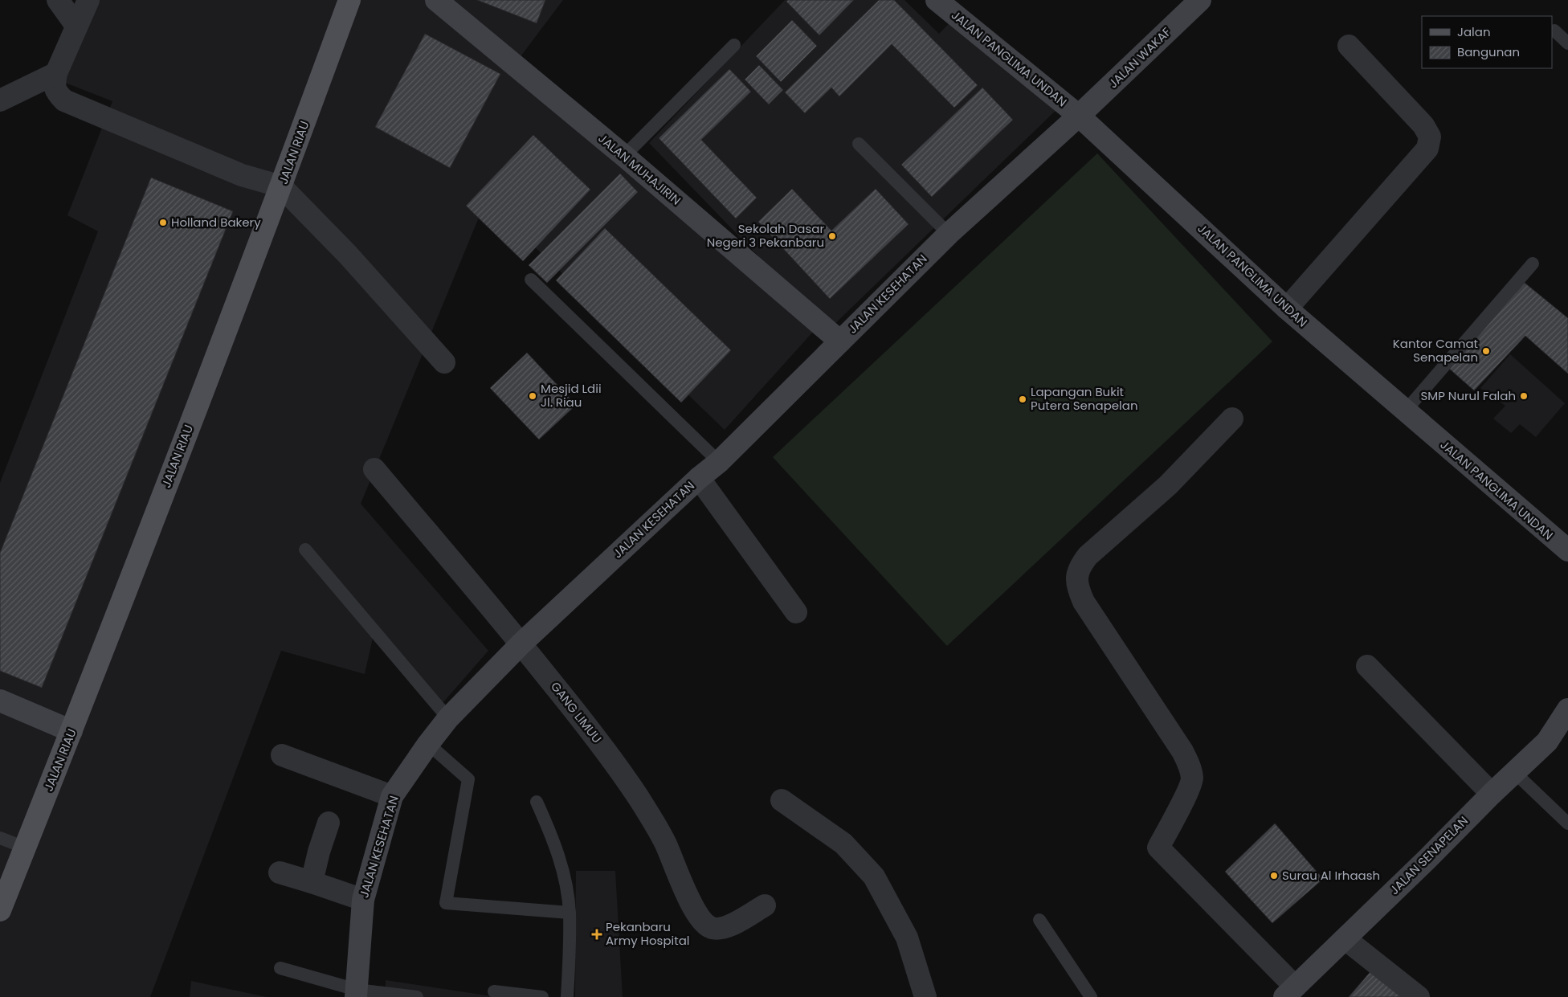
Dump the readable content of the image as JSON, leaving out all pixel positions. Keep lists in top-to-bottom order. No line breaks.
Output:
{"streets":{"main road":["JALAN WAKAF","JALAN PANGLIMA UNDAN","JALAN RIAU","JALAN MUHAJIRIN","JALAN KESEHATAN","JALAN SENAPELAN"],"street":["GANG LIMUU"]},"crossings":[["JALAN WAKAF","JALAN PANGLIMA UNDAN"],["JALAN WAKAF","JALAN KESEHATAN"],["JALAN PANGLIMA UNDAN","JALAN KESEHATAN"],["JALAN MUHAJIRIN","JALAN KESEHATAN"],["JALAN KESEHATAN","GANG LIMUU"]],"places":{"other":["Holland Bakery","Sekolah Dasar Negeri 3 Pekanbaru","Kantor Camat Senapelan","Mesjid Ldii Jl. Riau","SMP Nurul Falah","Lapangan Bukit Putera Senapelan","Surau Al Irhaash"],"health":["Pekanbaru Army Hospital"]},"legend":["Jalan","Bangunan"]}
